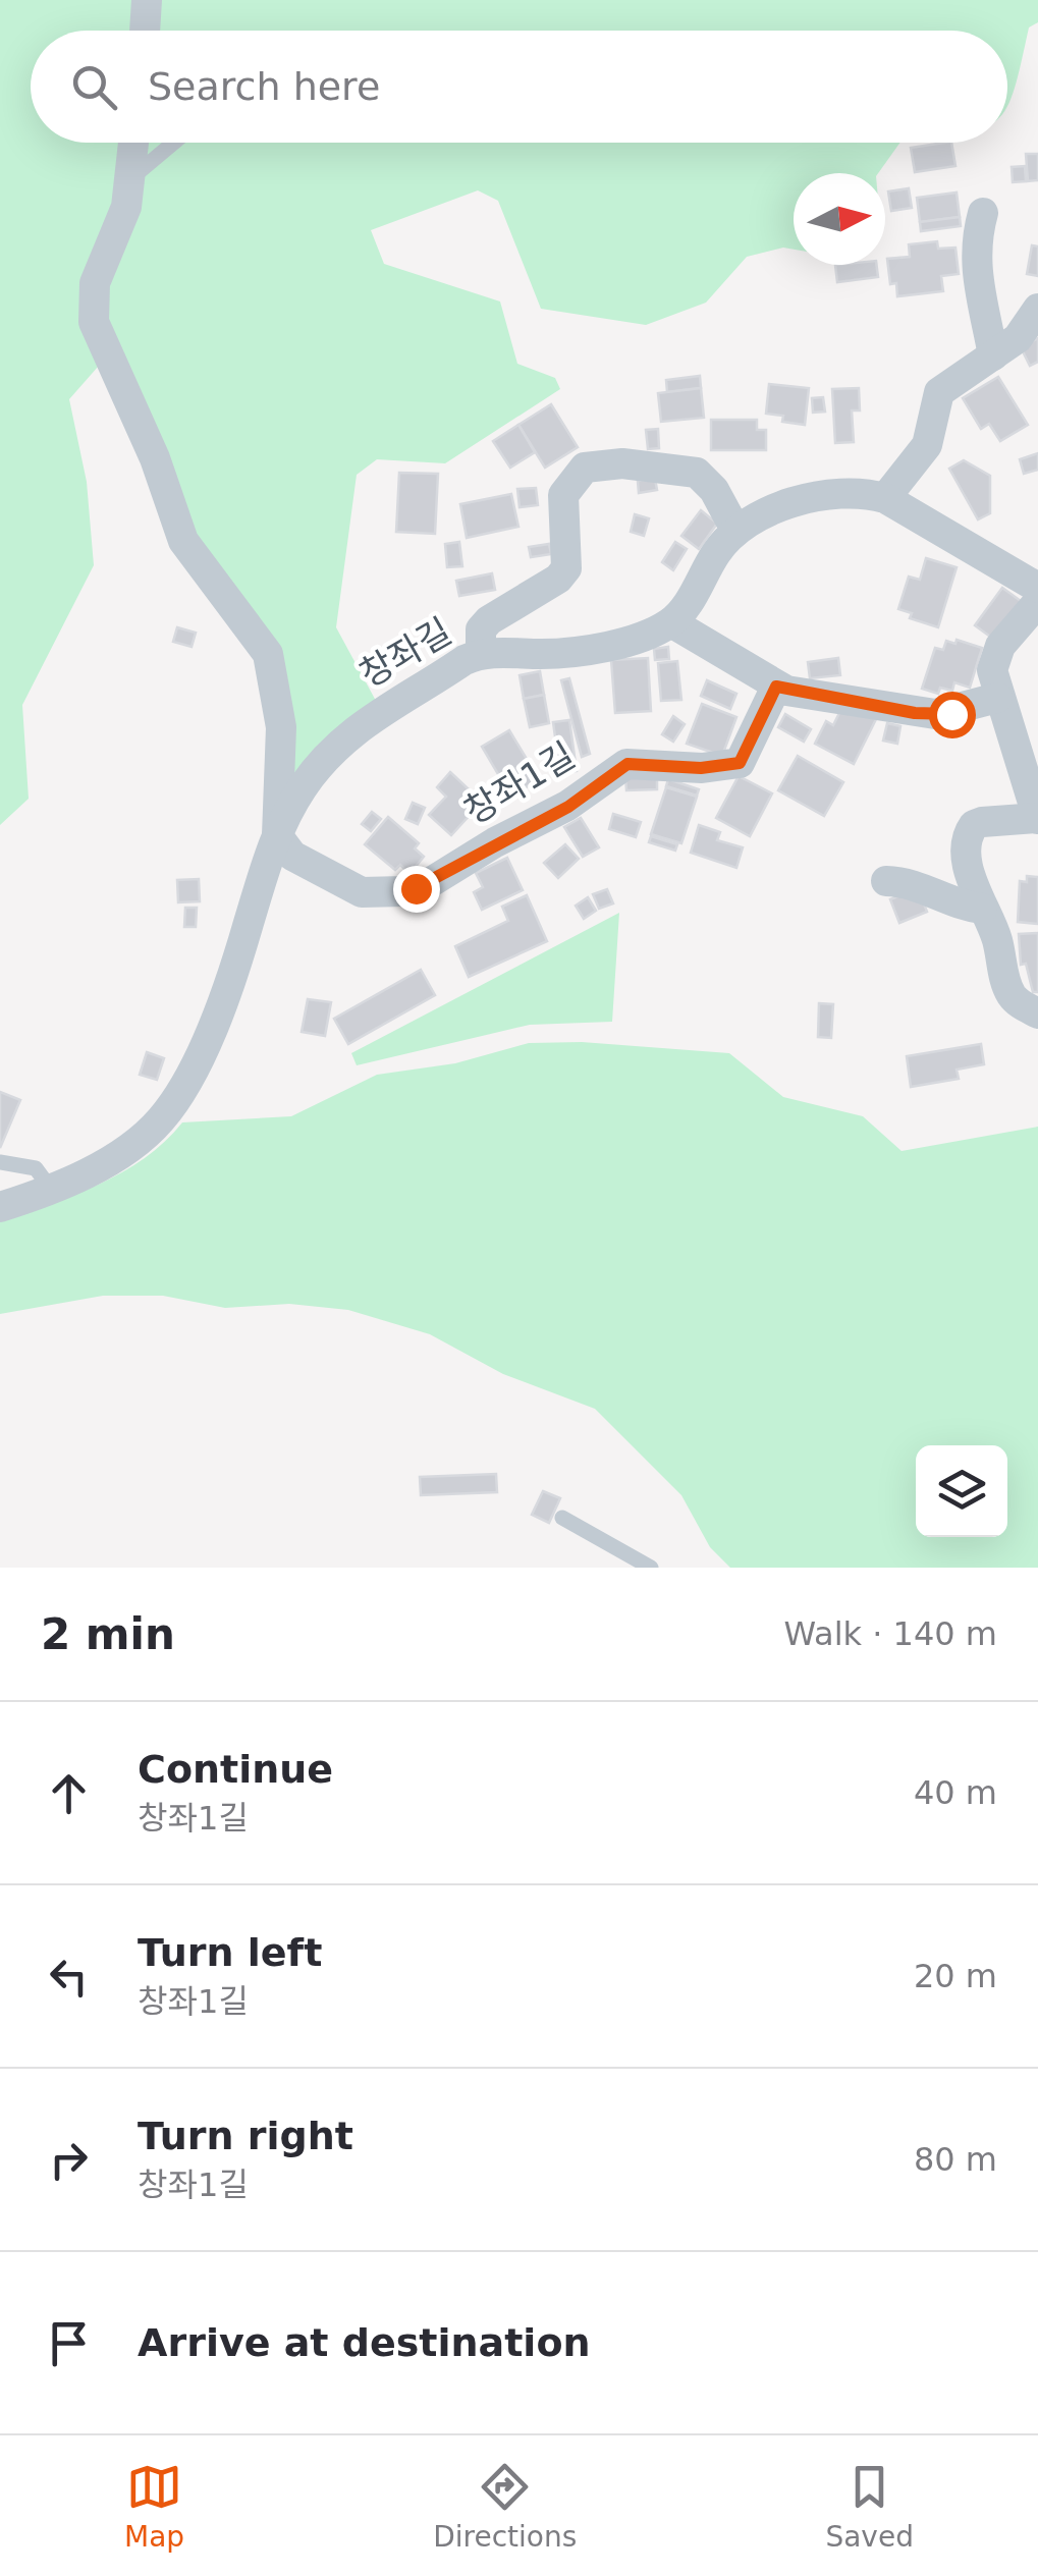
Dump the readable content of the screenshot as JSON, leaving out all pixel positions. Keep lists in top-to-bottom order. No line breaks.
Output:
{"streets":{"street":["창좌길","창좌1길"]},"crossings":[["창좌길","창좌1길"]],"north":"right","page":{"search":"Search here","heading":["2 min","Walk · 140 m"],"list":[["Continue","창좌1길","40 m"],["Turn left","창좌1길","20 m"],["Turn right","창좌1길","80 m"],"Arrive at destination"],"nav":["Map","Directions","Saved"]}}
